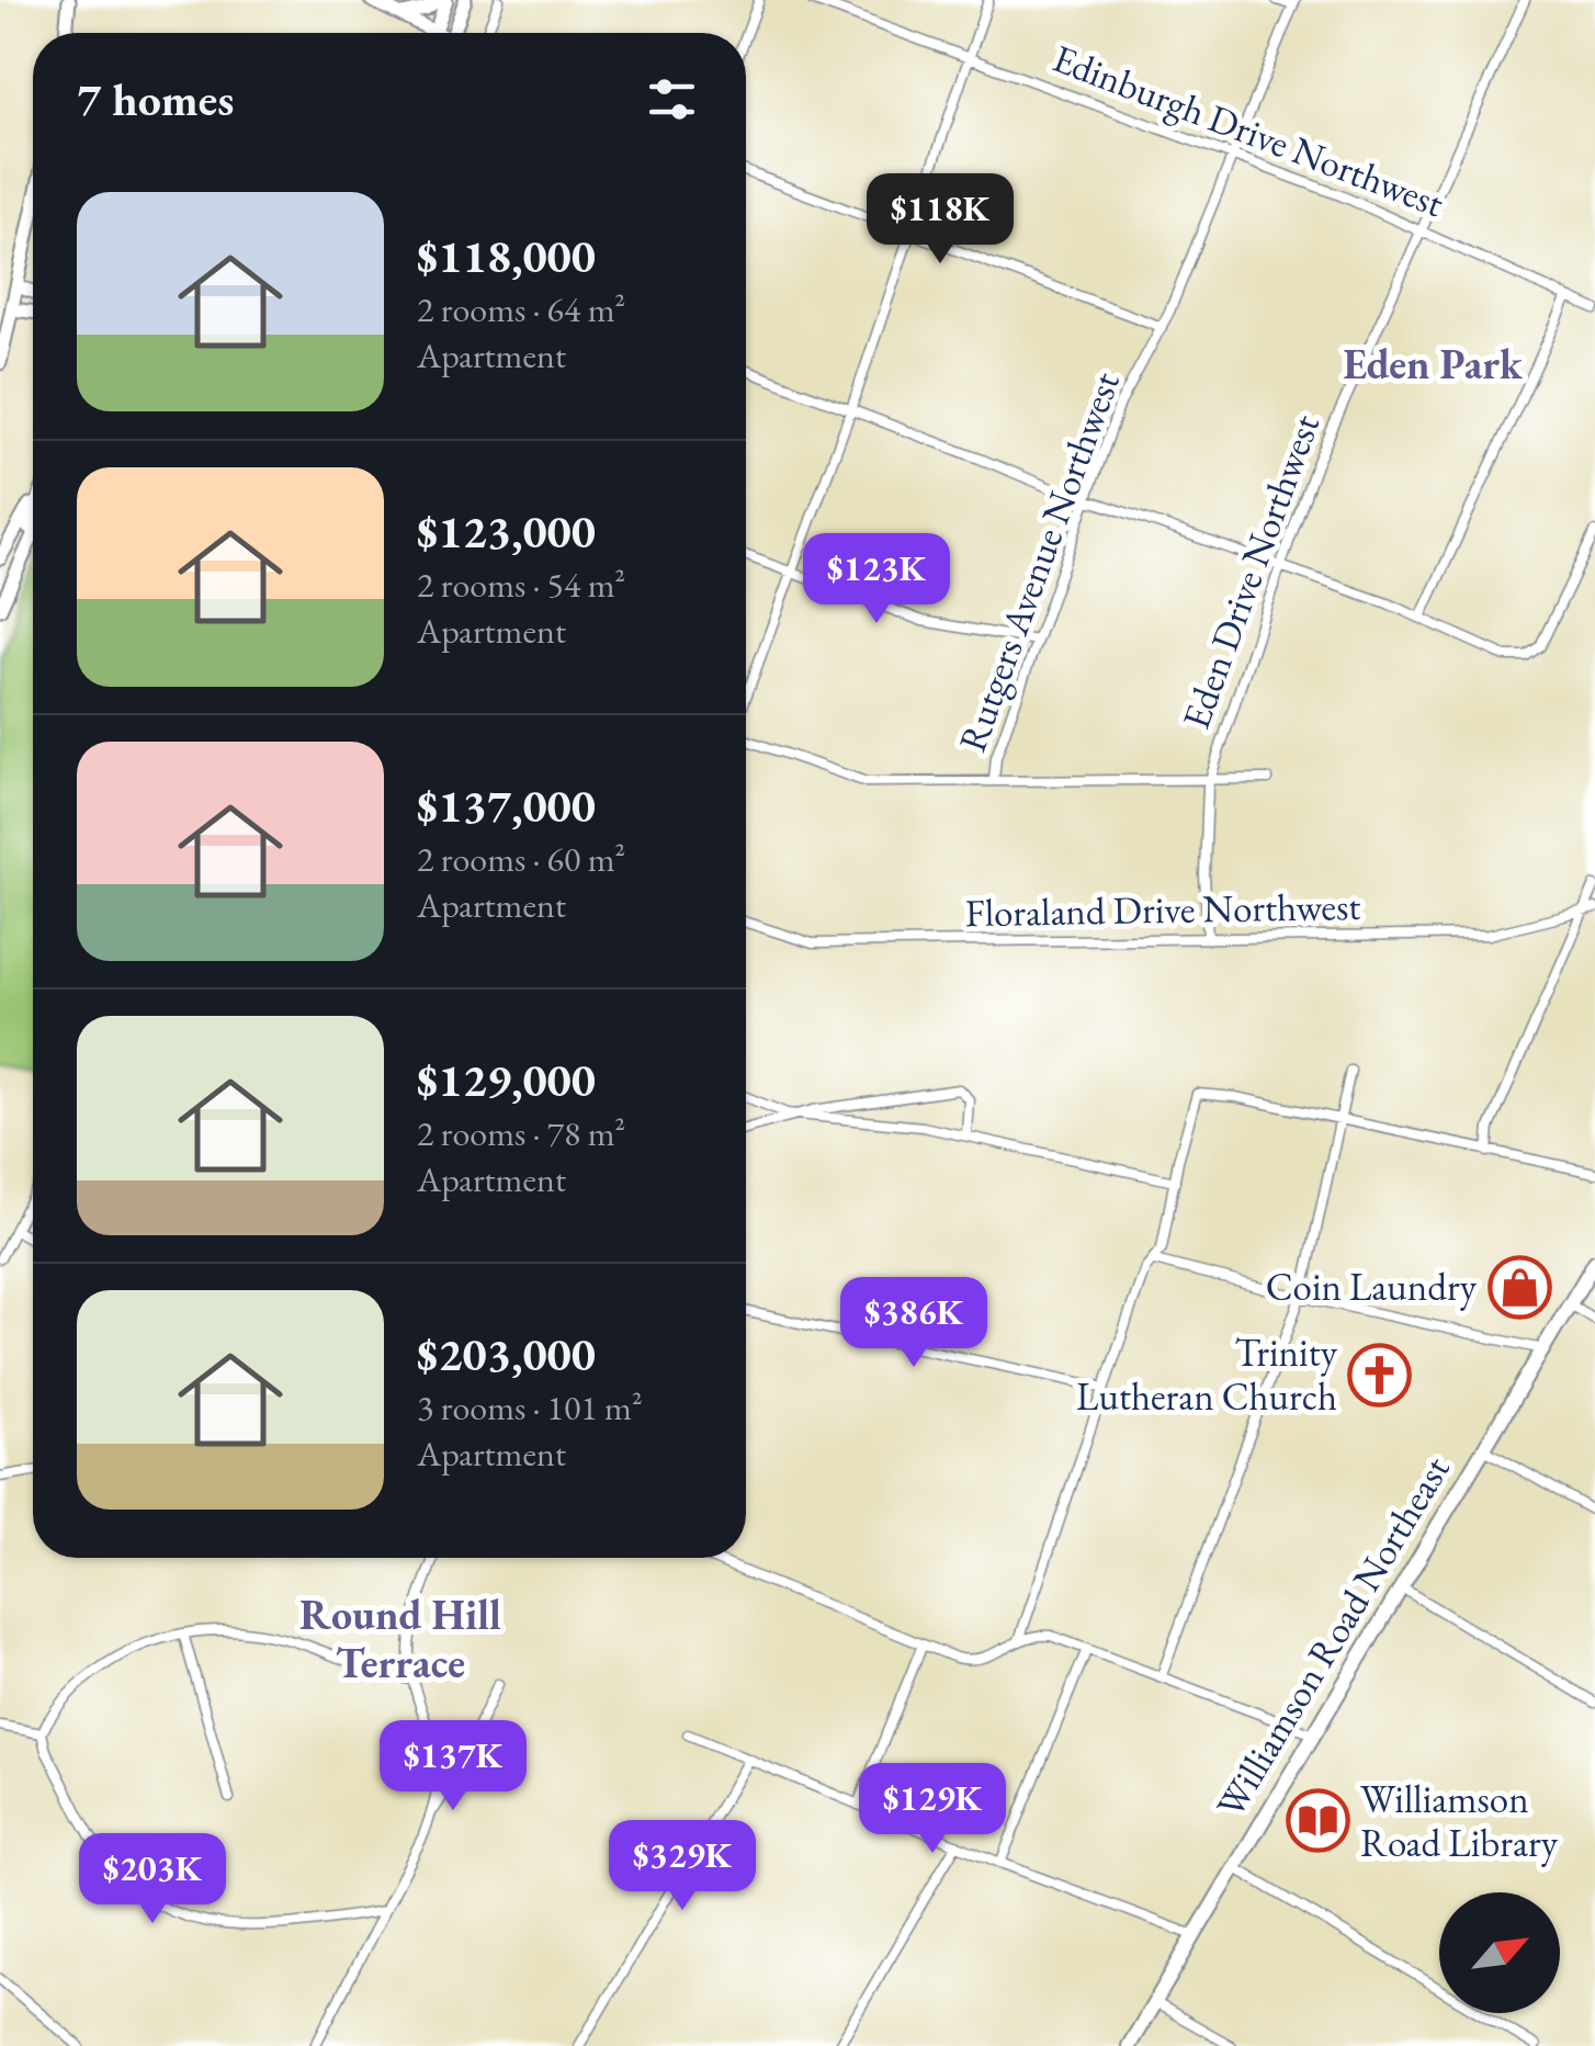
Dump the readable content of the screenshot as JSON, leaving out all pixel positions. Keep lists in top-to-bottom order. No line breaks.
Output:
{"streets":{"main road":["Williamson Road Northeast"],"street":["Edinburgh Drive Northwest","Rutgers Avenue Northwest","Eden Drive Northwest","Floraland Drive Northwest"]},"crossings":[["Edinburgh Drive Northwest","Rutgers Avenue Northwest"],["Edinburgh Drive Northwest","Eden Drive Northwest"],["Eden Drive Northwest","Floraland Drive Northwest"]],"districts":["Eden Park","Round Hill Terrace"],"places":{"shop":["Coin Laundry"],"church":["Trinity Lutheran Church"],"library":["Williamson Road Library"]},"north":"top right","page":{"heading":"7 homes","list":[{"name":"$118,000","note":"2 rooms · 64 m² · Apartment"},{"name":"$123,000","note":"2 rooms · 54 m² · Apartment"},{"name":"$137,000","note":"2 rooms · 60 m² · Apartment"},{"name":"$129,000","note":"2 rooms · 78 m² · Apartment"},{"name":"$203,000","note":"3 rooms · 101 m² · Apartment"}],"price":["$118K","$123K","$386K","$137K","$129K","$329K","$203K"]}}
